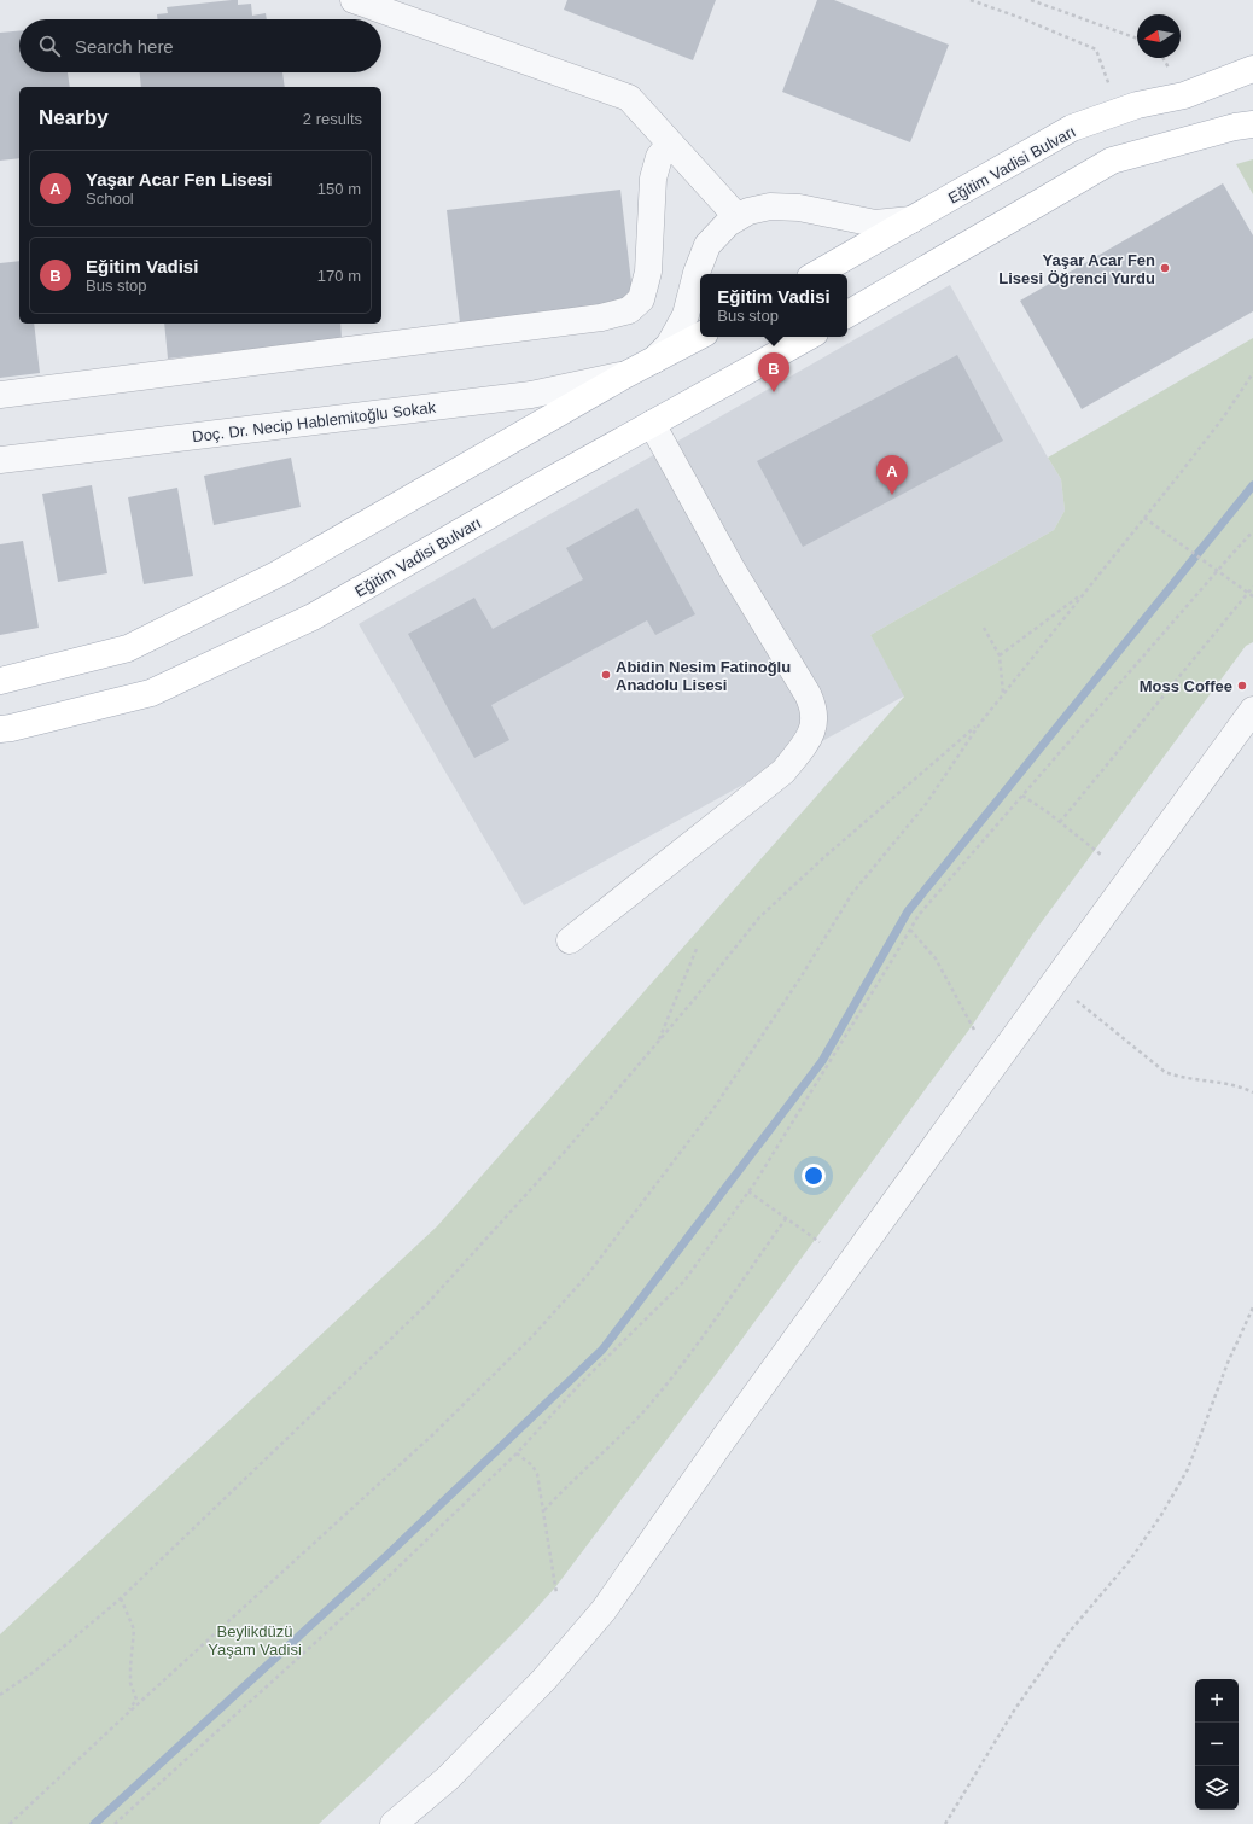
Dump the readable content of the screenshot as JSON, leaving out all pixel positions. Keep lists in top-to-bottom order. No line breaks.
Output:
{"streets":{"main road":["Eğitim Vadisi Bulvarı"],"street":["Doç. Dr. Necip Hablemitoğlu Sokak"]},"parks":["Beylikdüzü Yaşam Vadisi"],"places":["Yaşar Acar Fen Lisesi Öğrenci Yurdu","Abidin Nesim Fatinoğlu Anadolu Lisesi","Moss Coffee"],"north":"left","page":{"search":"Search here","heading":["Nearby","2 results"],"list":[{"mark":"A","name":"Yaşar Acar Fen Lisesi","note":"School","value":"150 m"},{"mark":"B","name":"Eğitim Vadisi","note":"Bus stop","value":"170 m"}],"popup":["Eğitim Vadisi","Bus stop"],"pins":["B","A"],"map_buttons":["+","−"]}}
